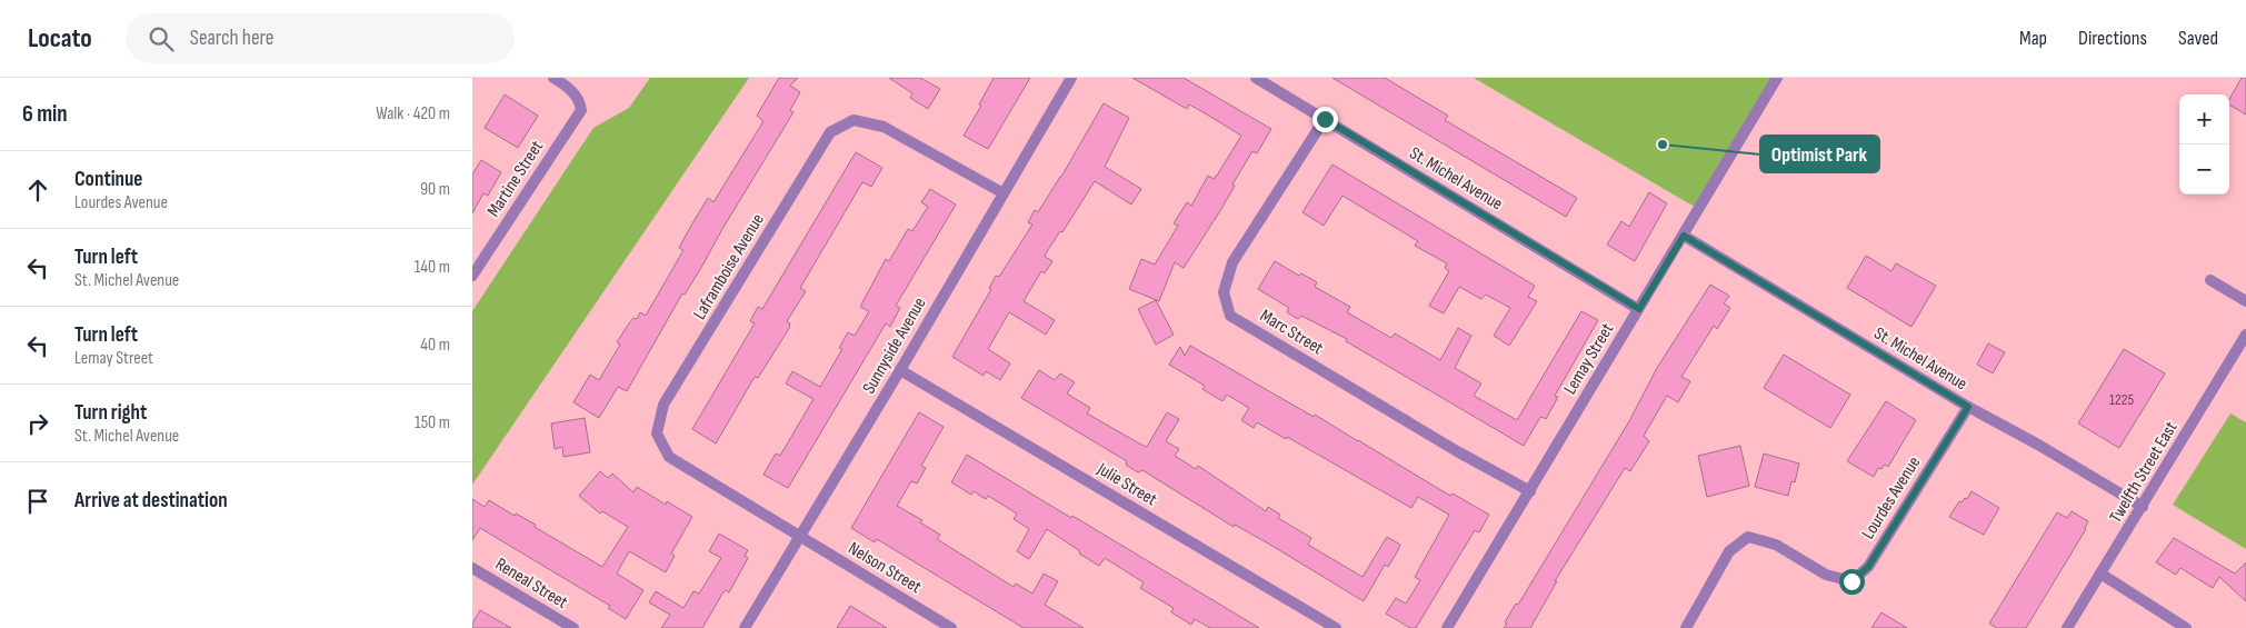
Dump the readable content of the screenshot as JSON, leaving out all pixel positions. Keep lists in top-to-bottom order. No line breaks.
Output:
{"streets":{"street":["Martine Street","St. Michel Avenue","Laframboise Avenue","Marc Street","Sunnyside Avenue","Lemay Street","Twelfth Street East","Julie Street","Lourdes Avenue","Nelson Street","Reneal Street"]},"crossings":[["St. Michel Avenue","Marc Street"],["St. Michel Avenue","Lemay Street"],["St. Michel Avenue","Twelfth Street East"],["St. Michel Avenue","Lourdes Avenue"],["Laframboise Avenue","Sunnyside Avenue"],["Laframboise Avenue","Nelson Street"],["Marc Street","Lemay Street"],["Sunnyside Avenue","Julie Street"],["Sunnyside Avenue","Nelson Street"]],"places":["Optimist Park"],"house_numbers":["1225"],"page":{"header":"Locato","search":"Search here","nav":["Map","Directions","Saved"],"heading":["6 min","Walk · 420 m"],"map_buttons":["+","−"],"list":[["Continue","Lourdes Avenue","90 m"],["Turn left","St. Michel Avenue","140 m"],["Turn left","Lemay Street","40 m"],["Turn right","St. Michel Avenue","150 m"],"Arrive at destination"]}}
